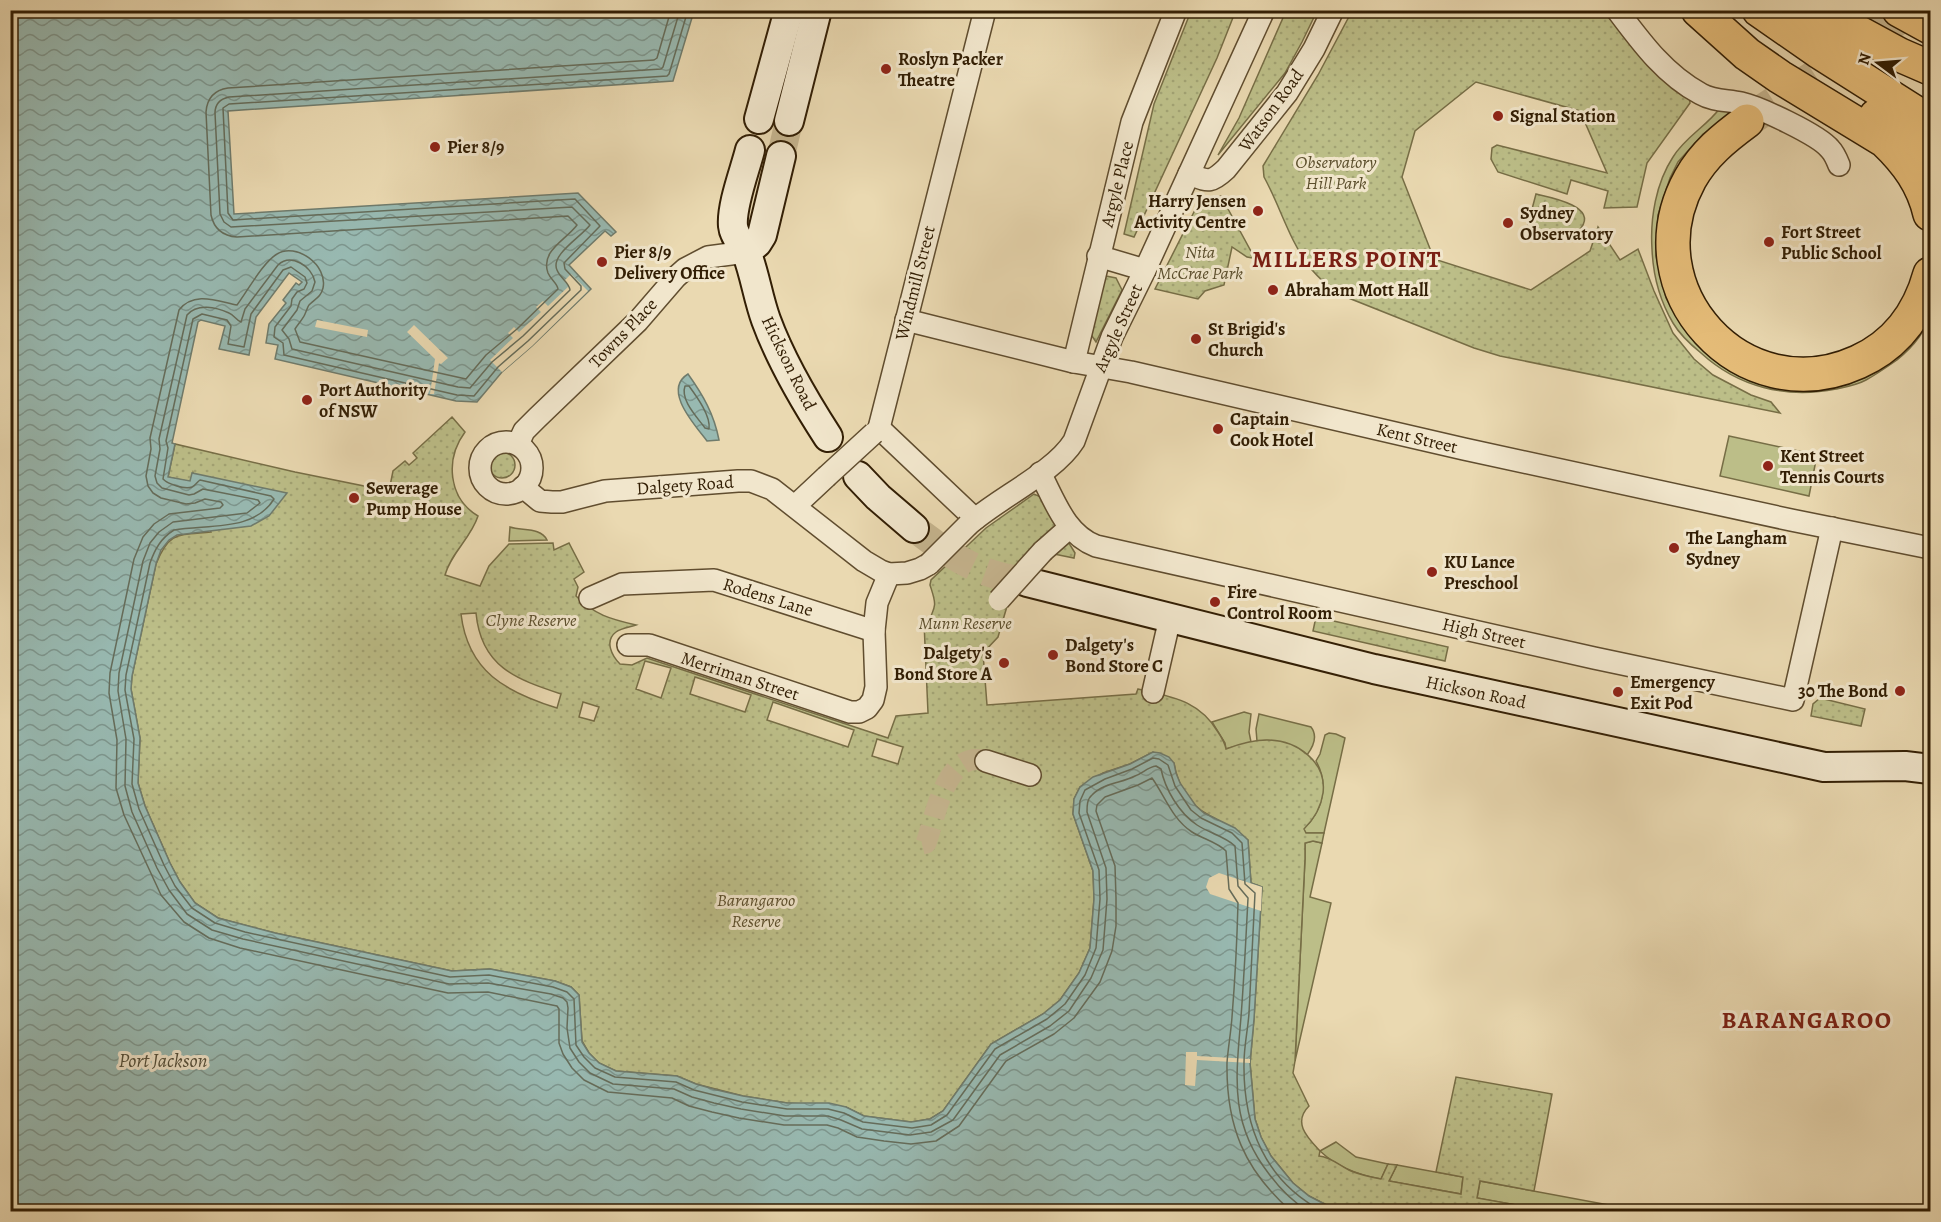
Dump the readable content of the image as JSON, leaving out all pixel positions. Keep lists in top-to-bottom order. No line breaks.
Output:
{"streets":{"street":["Watson Road","Argyle Place","Windmill Street","Argyle Street","Towns Place","Hickson Road","Kent Street","Dalgety Road","Rodens Lane","High Street","Merriman Street"]},"crossings":[["Watson Road","Argyle Street"],["Argyle Place","Kent Street"],["Windmill Street","Kent Street"],["Argyle Street","Kent Street"],["Argyle Street","Dalgety Road"],["Argyle Street","High Street"],["Towns Place","Hickson Road"],["Towns Place","Dalgety Road"],["Kent Street","High Street"],["Rodens Lane","Merriman Street"]],"districts":["MILLERS POINT","BARANGAROO"],"water":["Port Jackson"],"parks":["Observatory Hill Park","Nita McCrae Park","Clyne Reserve","Munn Reserve","Barangaroo Reserve"],"places":["Roslyn Packer Theatre","Signal Station","Pier 8/9","Harry Jensen Activity Centre","Sydney Observatory","Fort Street Public School","Pier 8/9 Delivery Office","Abraham Mott Hall","St Brigid's Church","Port Authority of NSW","Captain Cook Hotel","Kent Street Tennis Courts","Sewerage Pump House","The Langham Sydney","KU Lance Preschool","Fire Control Room","Dalgety's Bond Store C","Dalgety's Bond Store A","30 The Bond","Emergency Exit Pod"],"north":"left"}
